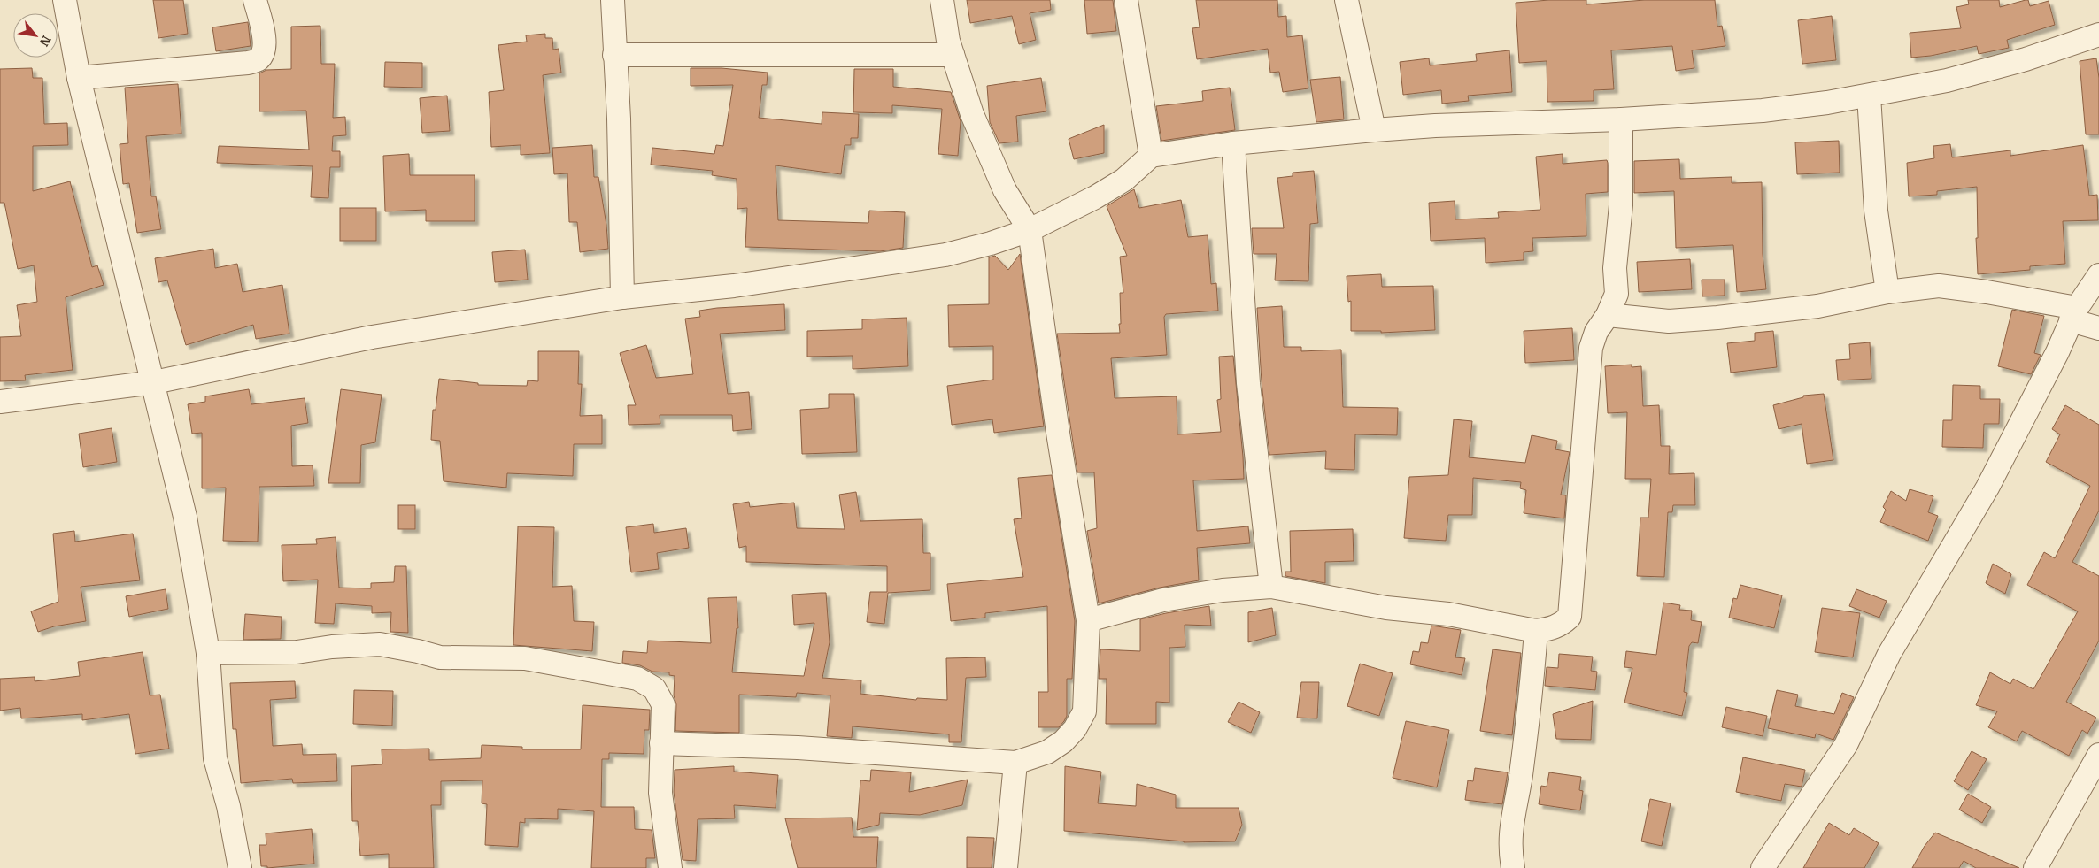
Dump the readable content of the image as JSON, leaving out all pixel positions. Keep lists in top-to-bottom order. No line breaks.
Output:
{"north":"bottom right"}
